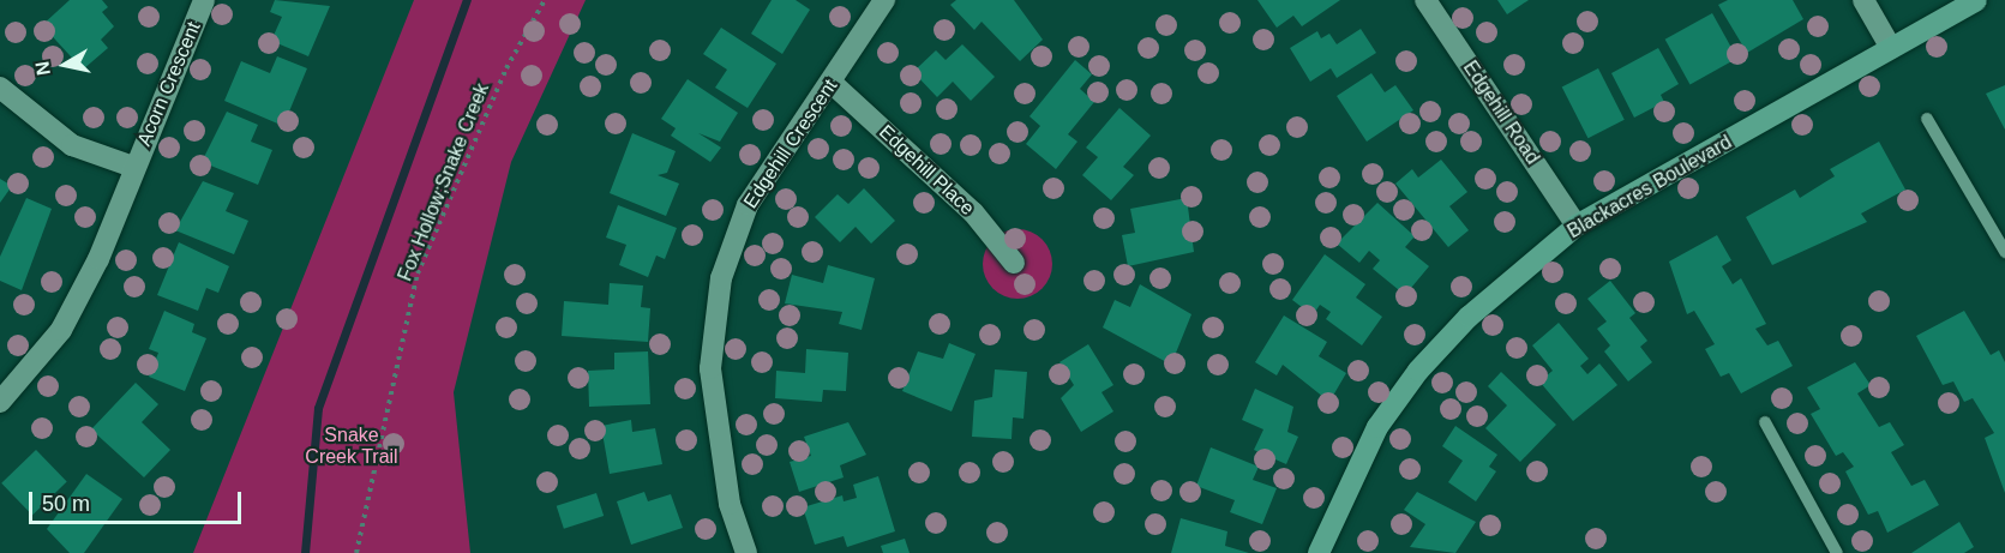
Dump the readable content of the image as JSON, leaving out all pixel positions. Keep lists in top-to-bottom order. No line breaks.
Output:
{"streets":{"street":["Acorn Crescent","Edgehill Road","Edgehill Crescent","Edgehill Place","Blackacres Boulevard"],"path":["Fox Hollow;Snake Creek"]},"crossings":[["Edgehill Road","Blackacres Boulevard"],["Edgehill Crescent","Edgehill Place"]],"parks":["Snake Creek Trail"],"scale_bar":"50 m","north":"left"}
